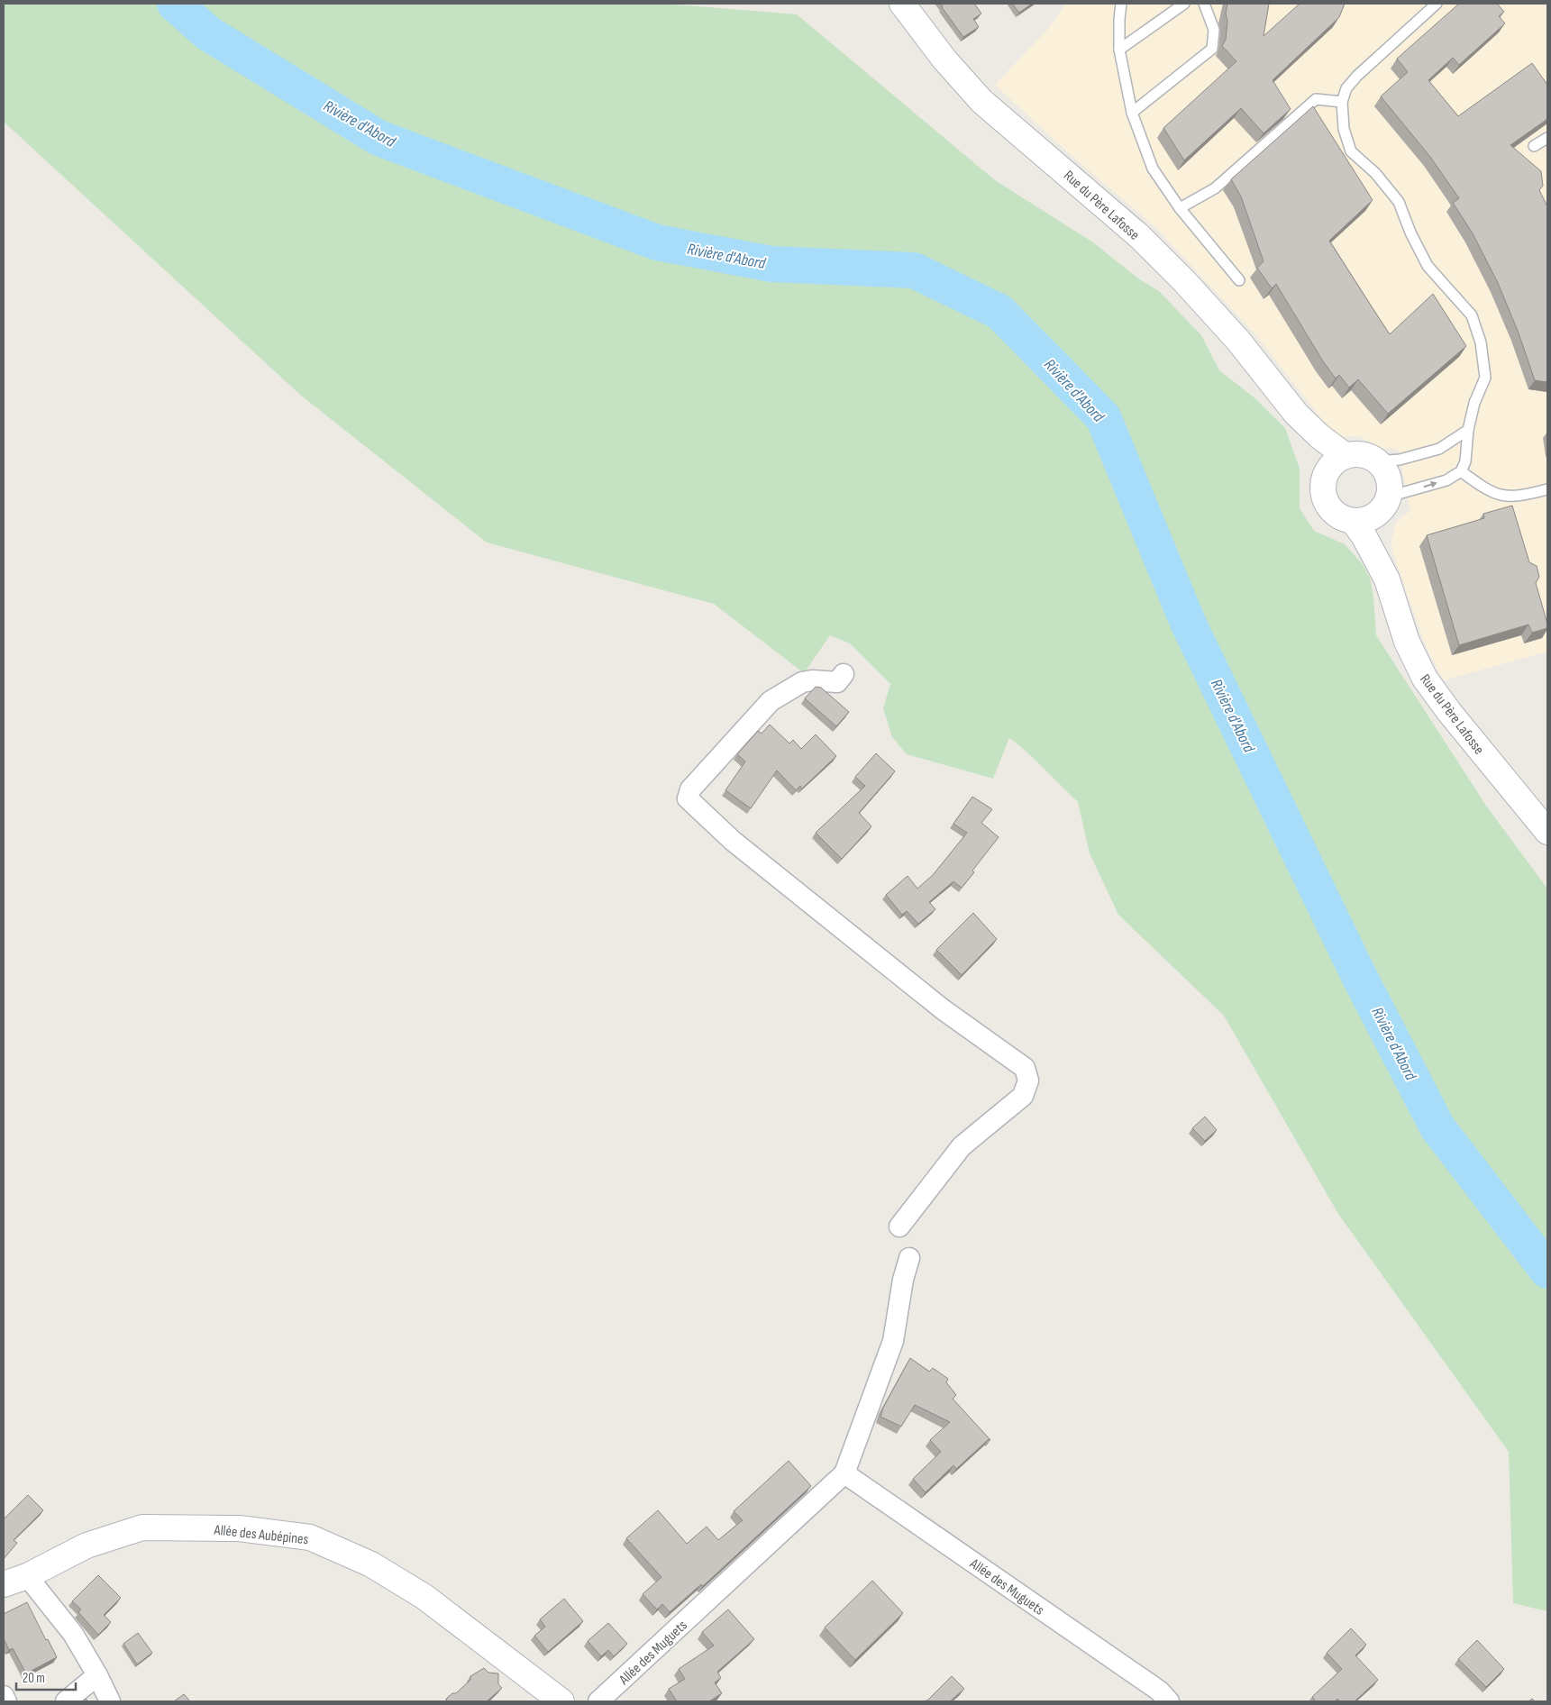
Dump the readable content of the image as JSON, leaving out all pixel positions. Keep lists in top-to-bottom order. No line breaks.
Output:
{"streets":{"street":["Rue du Père Lafosse","Allée des Aubépines","Allée des Muguets"]},"water":["Rivière d'Abord"],"scale_bar":"20 m"}
